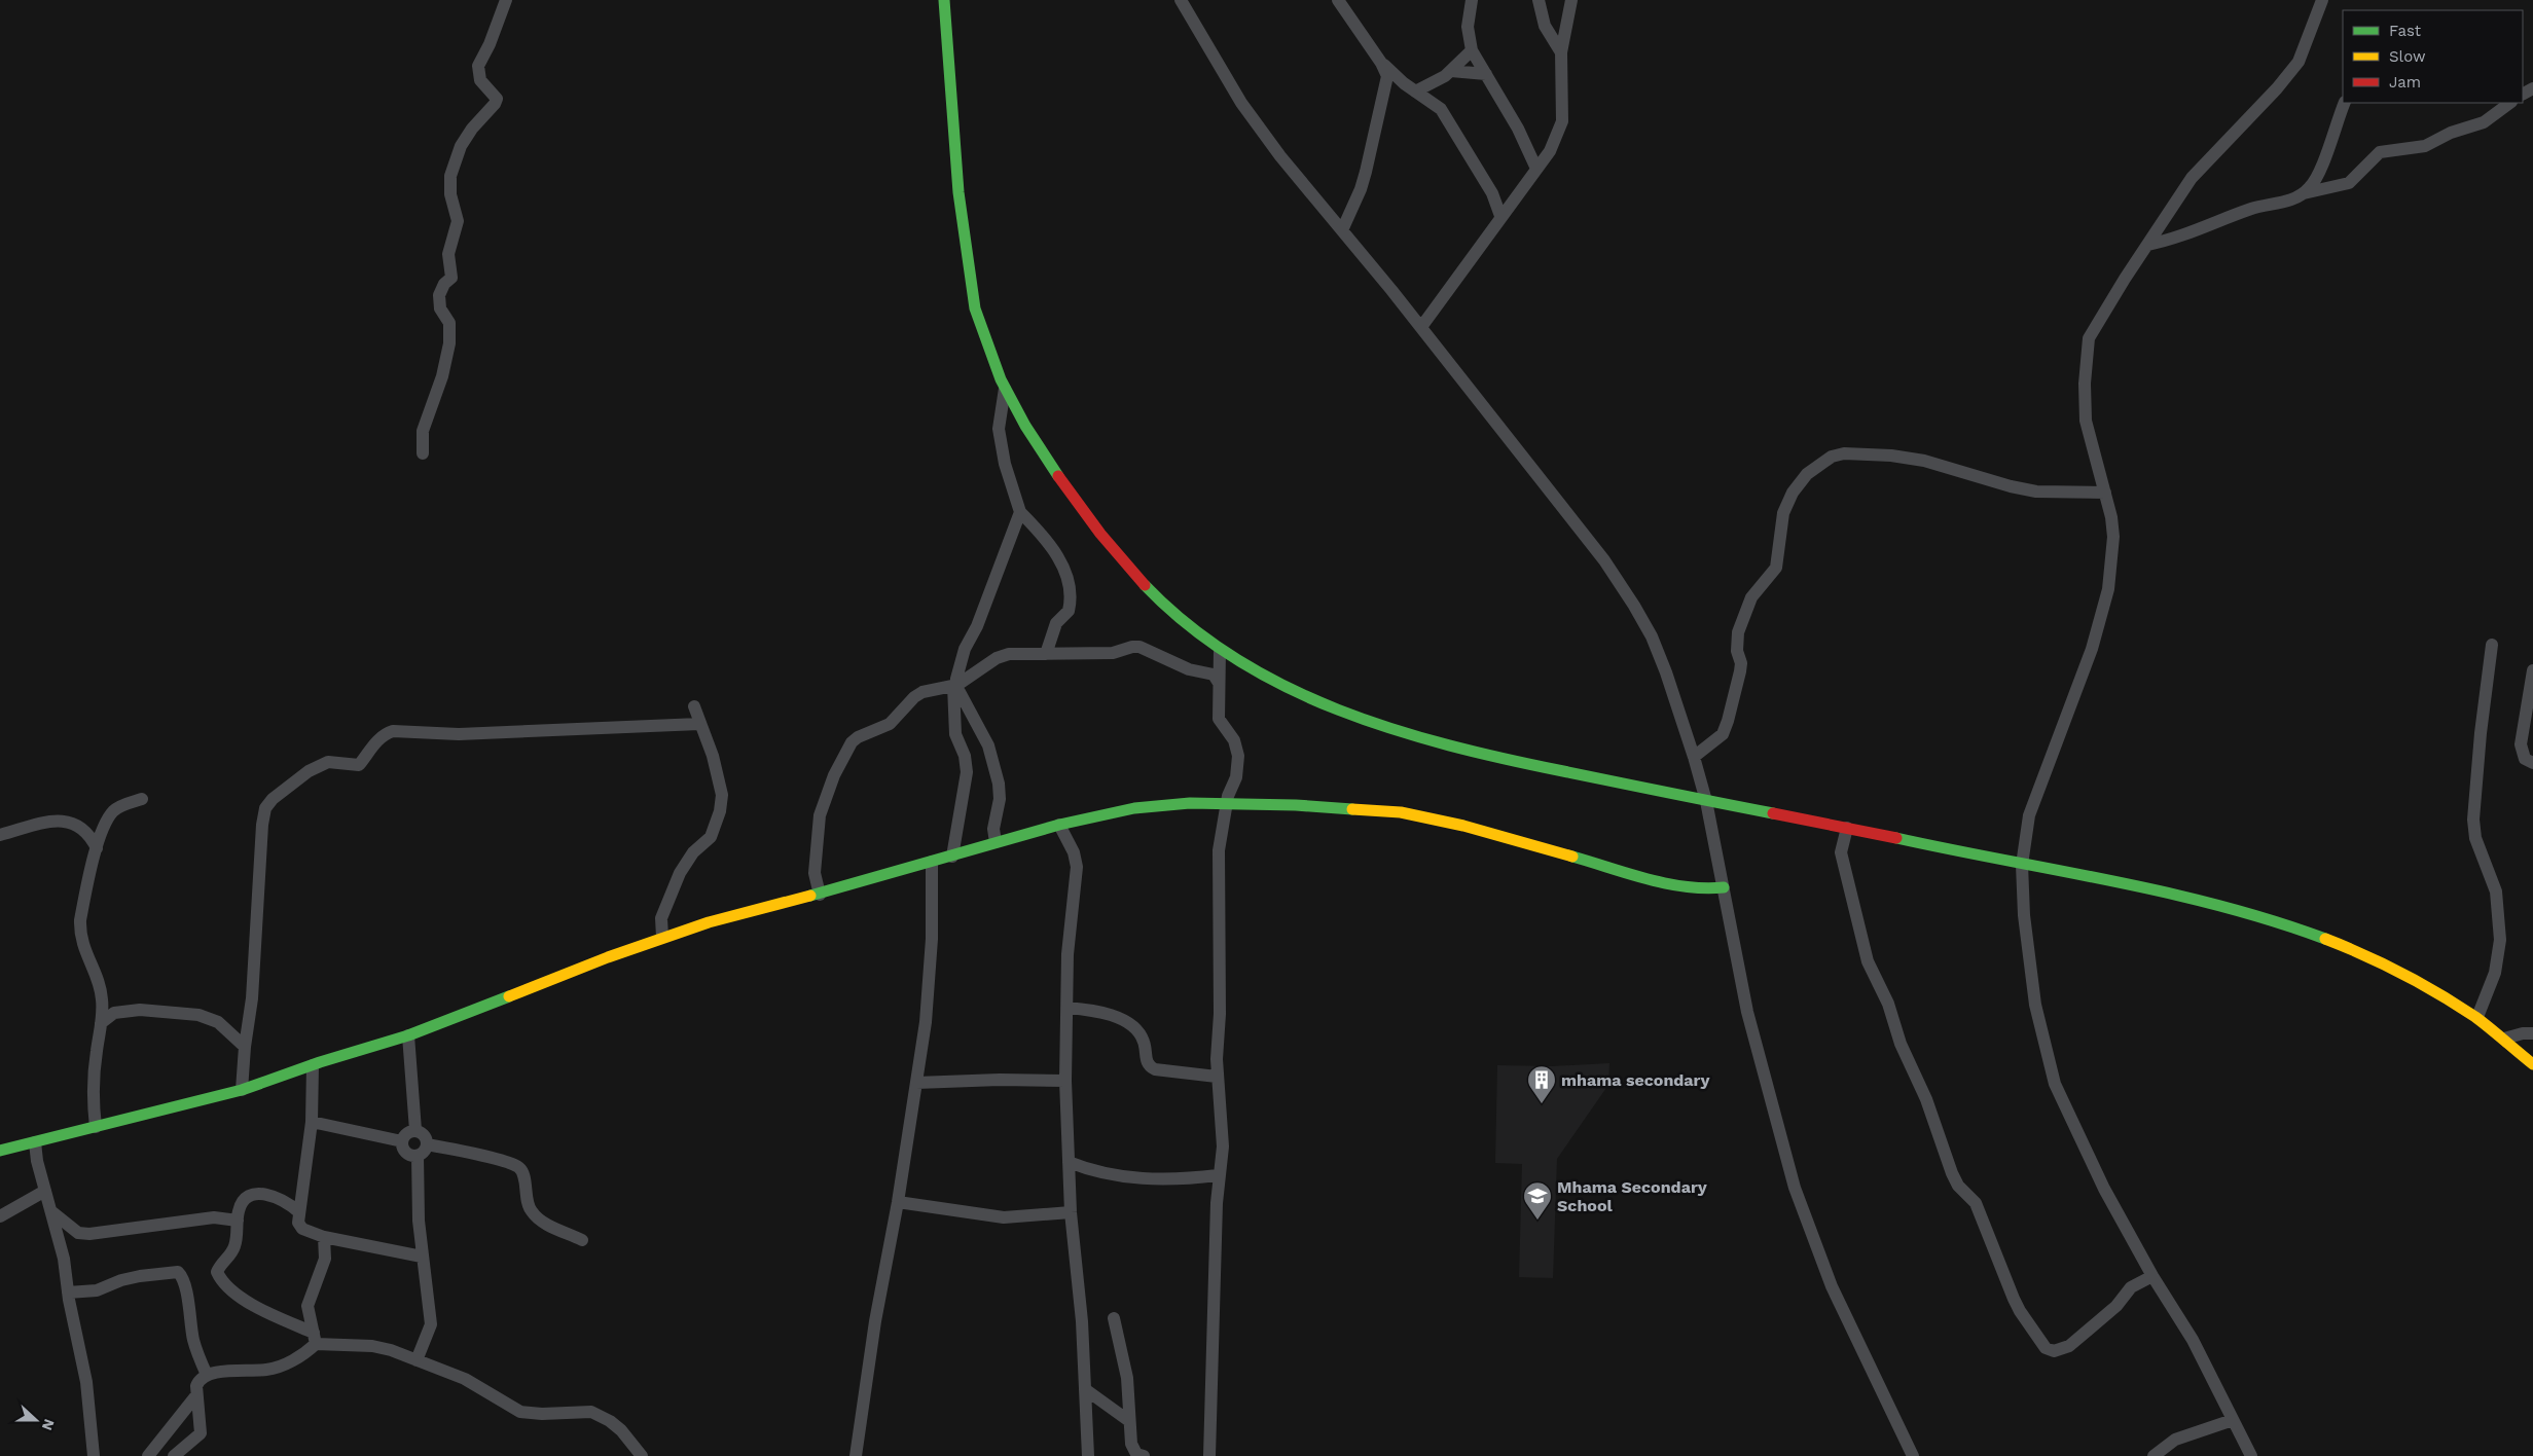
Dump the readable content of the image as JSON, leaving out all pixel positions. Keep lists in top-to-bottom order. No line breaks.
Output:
{"places":{"building":["mhama secondary"],"school or university":["Mhama Secondary School"]},"legend":["Fast","Slow","Jam"],"north":"right"}
